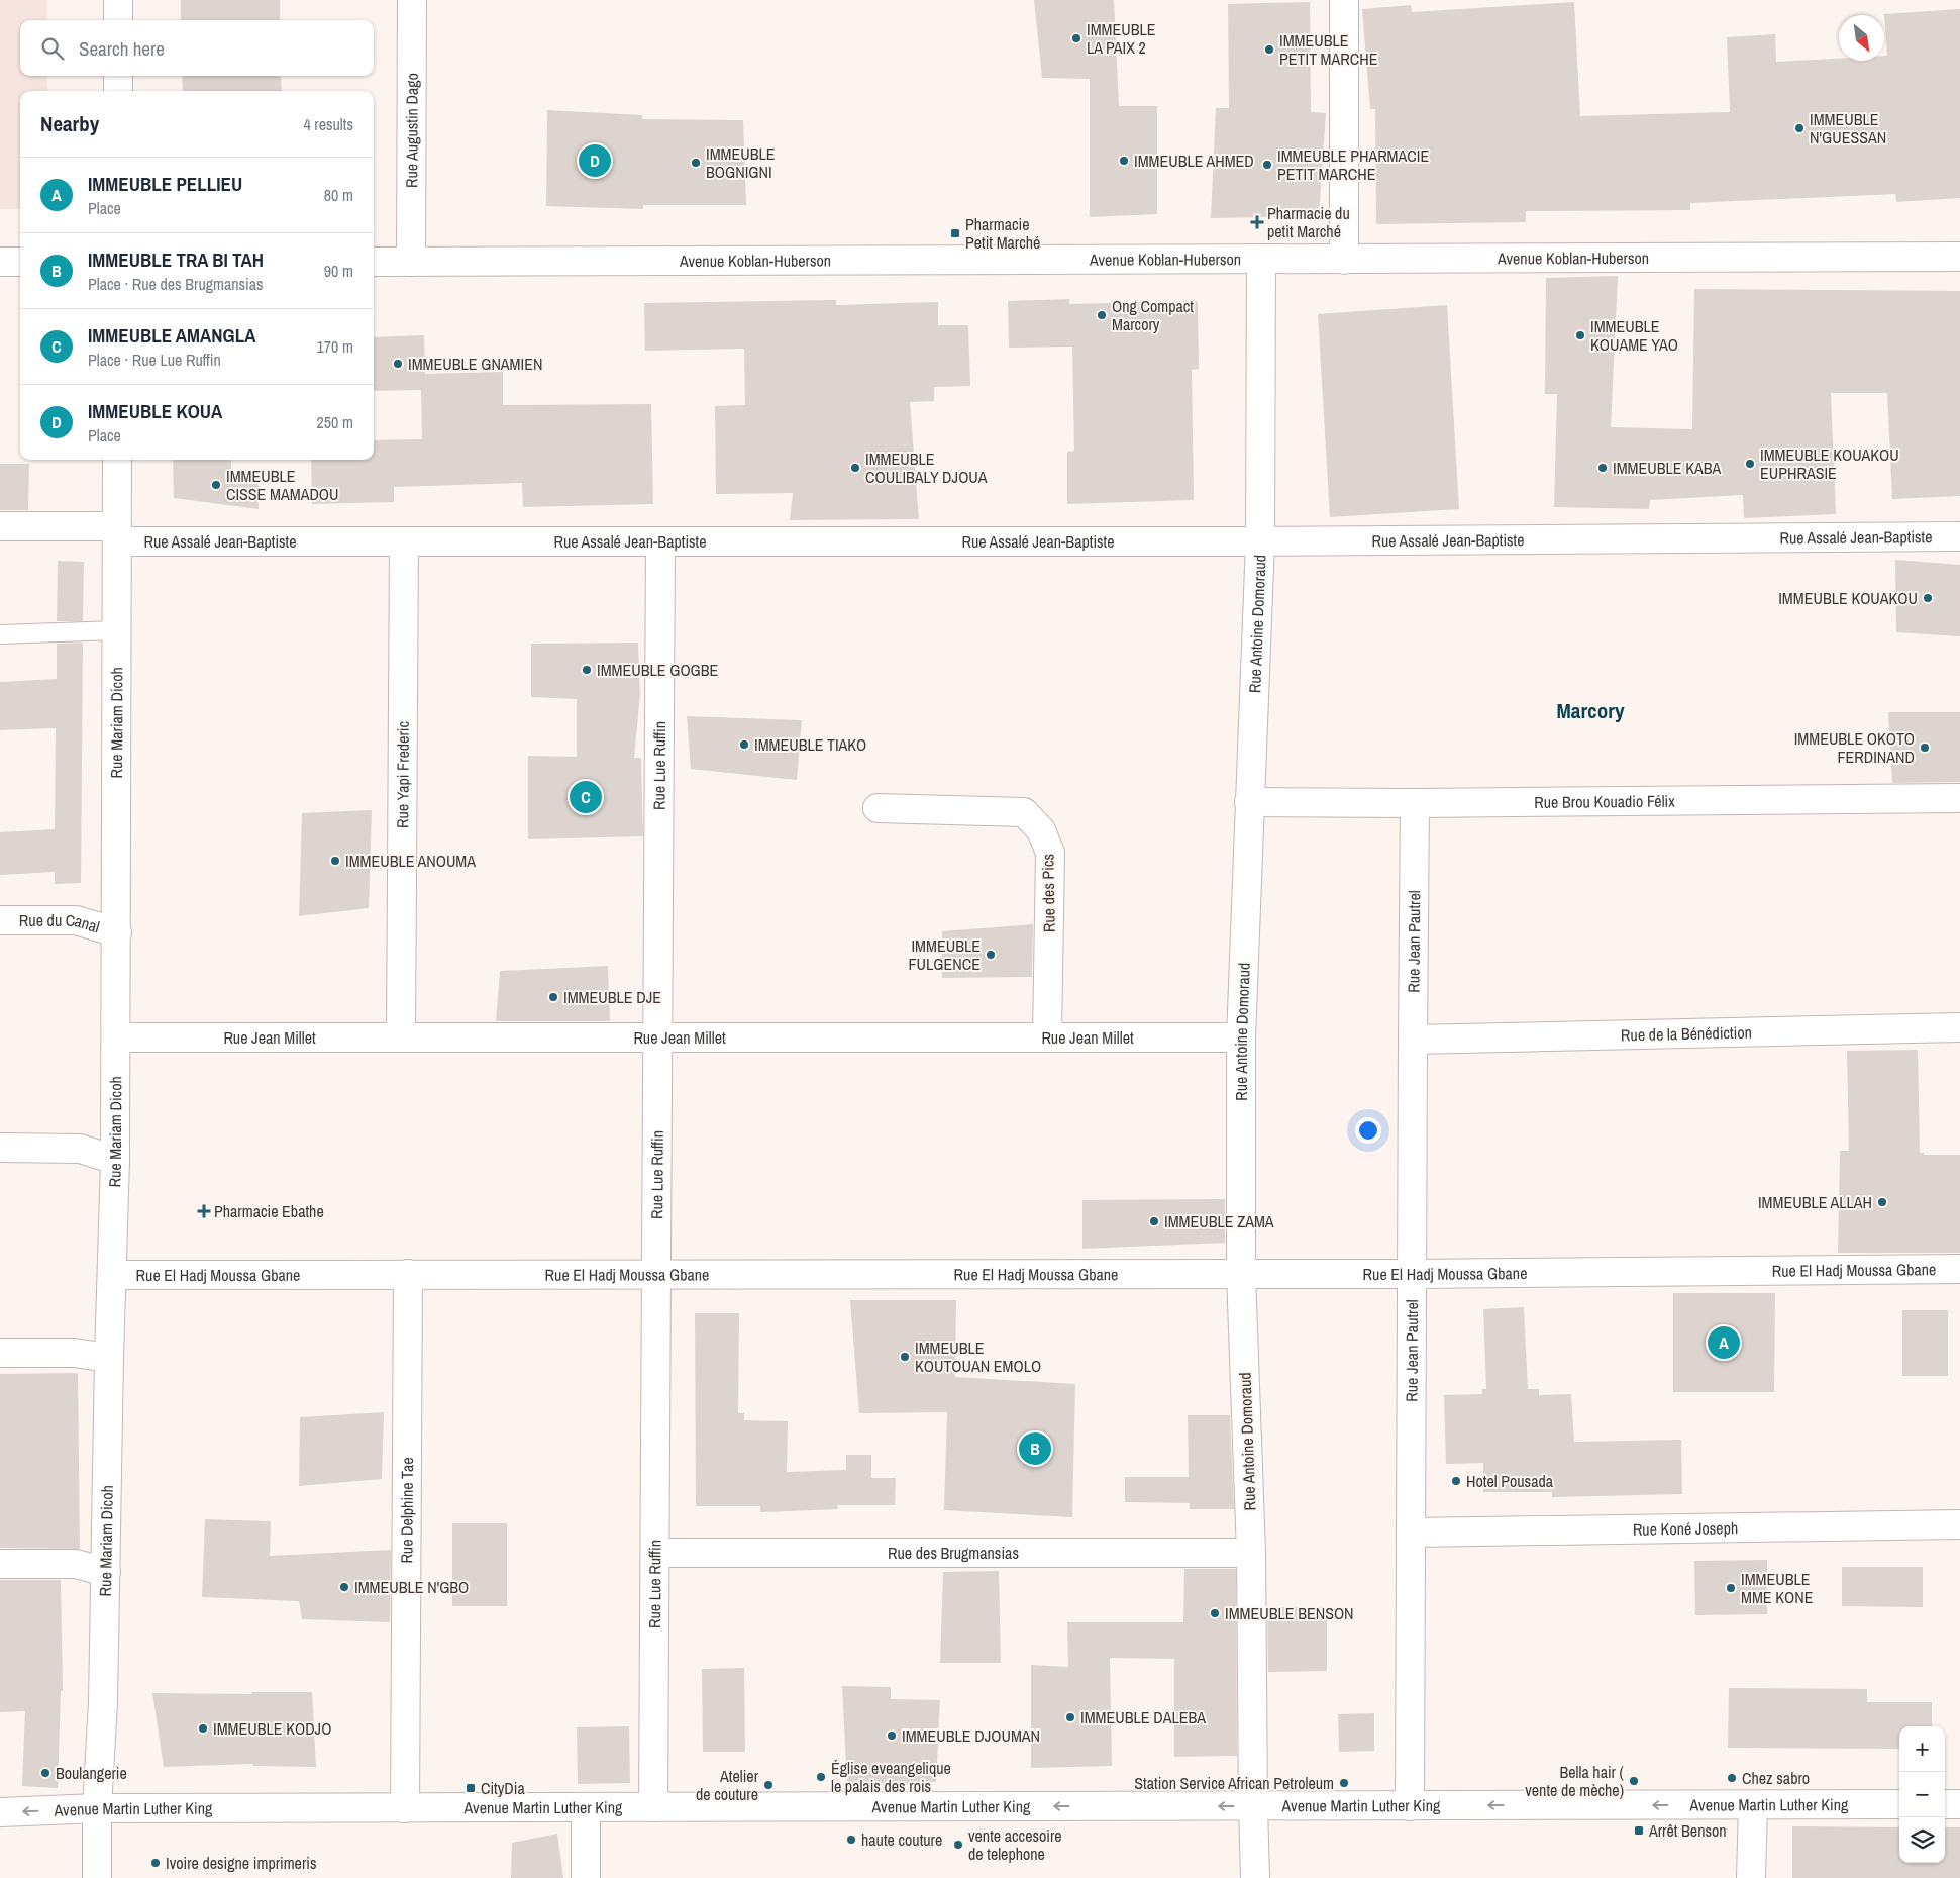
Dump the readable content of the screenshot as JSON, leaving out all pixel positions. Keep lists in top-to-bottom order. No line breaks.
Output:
{"streets":{"street":["Rue Augustin Dago","Avenue Koblan-Huberson","Rue Assalé Jean-Baptiste","Rue Antoine Domoraud","Rue Mariam Dicoh","Rue Lue Ruffin","Rue Yapi Frederic","Rue Brou Kouadio Félix","Rue des Pics","Rue du Canal","Rue Jean Pautrel","Rue de la Bénédiction","Rue Jean Millet","Rue El Hadj Moussa Gbane","Rue Delphine Tae","Rue Koné Joseph","Rue des Brugmansias","Avenue Martin Luther King"]},"crossings":[["Rue Augustin Dago","Avenue Koblan-Huberson"],["Avenue Koblan-Huberson","Rue Antoine Domoraud"],["Rue Assalé Jean-Baptiste","Rue Antoine Domoraud"],["Rue Assalé Jean-Baptiste","Rue Mariam Dicoh"],["Rue Assalé Jean-Baptiste","Rue Lue Ruffin"],["Rue Assalé Jean-Baptiste","Rue Yapi Frederic"],["Rue Antoine Domoraud","Rue Brou Kouadio Félix"],["Rue Antoine Domoraud","Rue Jean Millet"],["Rue Antoine Domoraud","Rue El Hadj Moussa Gbane"],["Rue Antoine Domoraud","Rue des Brugmansias"],["Rue Antoine Domoraud","Avenue Martin Luther King"],["Rue Mariam Dicoh","Rue du Canal"],["Rue Mariam Dicoh","Rue Jean Millet"],["Rue Mariam Dicoh","Rue El Hadj Moussa Gbane"],["Rue Mariam Dicoh","Avenue Martin Luther King"],["Rue Lue Ruffin","Rue Jean Millet"],["Rue Lue Ruffin","Rue El Hadj Moussa Gbane"],["Rue Lue Ruffin","Rue des Brugmansias"],["Rue Lue Ruffin","Avenue Martin Luther King"],["Rue Yapi Frederic","Rue Jean Millet"],["Rue Brou Kouadio Félix","Rue Jean Pautrel"],["Rue des Pics","Rue Jean Millet"],["Rue Jean Pautrel","Rue de la Bénédiction"],["Rue Jean Pautrel","Rue El Hadj Moussa Gbane"],["Rue Jean Pautrel","Rue Koné Joseph"],["Rue Jean Pautrel","Avenue Martin Luther King"],["Rue El Hadj Moussa Gbane","Rue Delphine Tae"],["Rue Delphine Tae","Avenue Martin Luther King"]],"one_way":["Avenue Martin Luther King"],"districts":["Marcory"],"places":{"other":["IMMEUBLE LA PAIX 2","IMMEUBLE PETIT MARCHE","IMMEUBLE N'GUESSAN","IMMEUBLE AHMED","IMMEUBLE BOGNIGNI","IMMEUBLE PHARMACIE PETIT MARCHE","Ong Compact Marcory","IMMEUBLE KOUAME YAO","IMMEUBLE GNAMIEN","IMMEUBLE KOUAKOU EUPHRASIE","IMMEUBLE COULIBALY DJOUA","IMMEUBLE KABA","IMMEUBLE CISSE MAMADOU","IMMEUBLE KOUAKOU","IMMEUBLE GOGBE","IMMEUBLE TIAKO","IMMEUBLE OKOTO FERDINAND","IMMEUBLE ANOUMA","IMMEUBLE FULGENCE","IMMEUBLE DJE","IMMEUBLE ALLAH","IMMEUBLE ZAMA","IMMEUBLE KOUTOUAN EMOLO","Hotel Pousada","IMMEUBLE N'GBO","IMMEUBLE MME KONE","IMMEUBLE BENSON","IMMEUBLE DALEBA","IMMEUBLE KODJO","IMMEUBLE DJOUMAN","Boulangerie","Église eveangelique le palais des rois","Chez sabro","Bella hair ( vente de mèche)","Station Service African Petroleum","Atelier de couture","haute couture","vente accesoire de telephone","Ivoire designe imprimeris"],"health":["Pharmacie du petit Marché","Pharmacie Ebathe"],"transit":["Pharmacie Petit Marché","CityDia","Arrêt Benson"]},"north":"bottom right","page":{"search":"Search here","heading":["Nearby","4 results"],"pins":["D","C","A","B"],"list":[{"mark":"A","name":"IMMEUBLE PELLIEU","note":"Place","value":"80 m"},{"mark":"B","name":"IMMEUBLE TRA BI TAH","note":"Place · Rue des Brugmansias","value":"90 m"},{"mark":"C","name":"IMMEUBLE AMANGLA","note":"Place · Rue Lue Ruffin","value":"170 m"},{"mark":"D","name":"IMMEUBLE KOUA","note":"Place","value":"250 m"}],"map_buttons":["+","−"]}}
